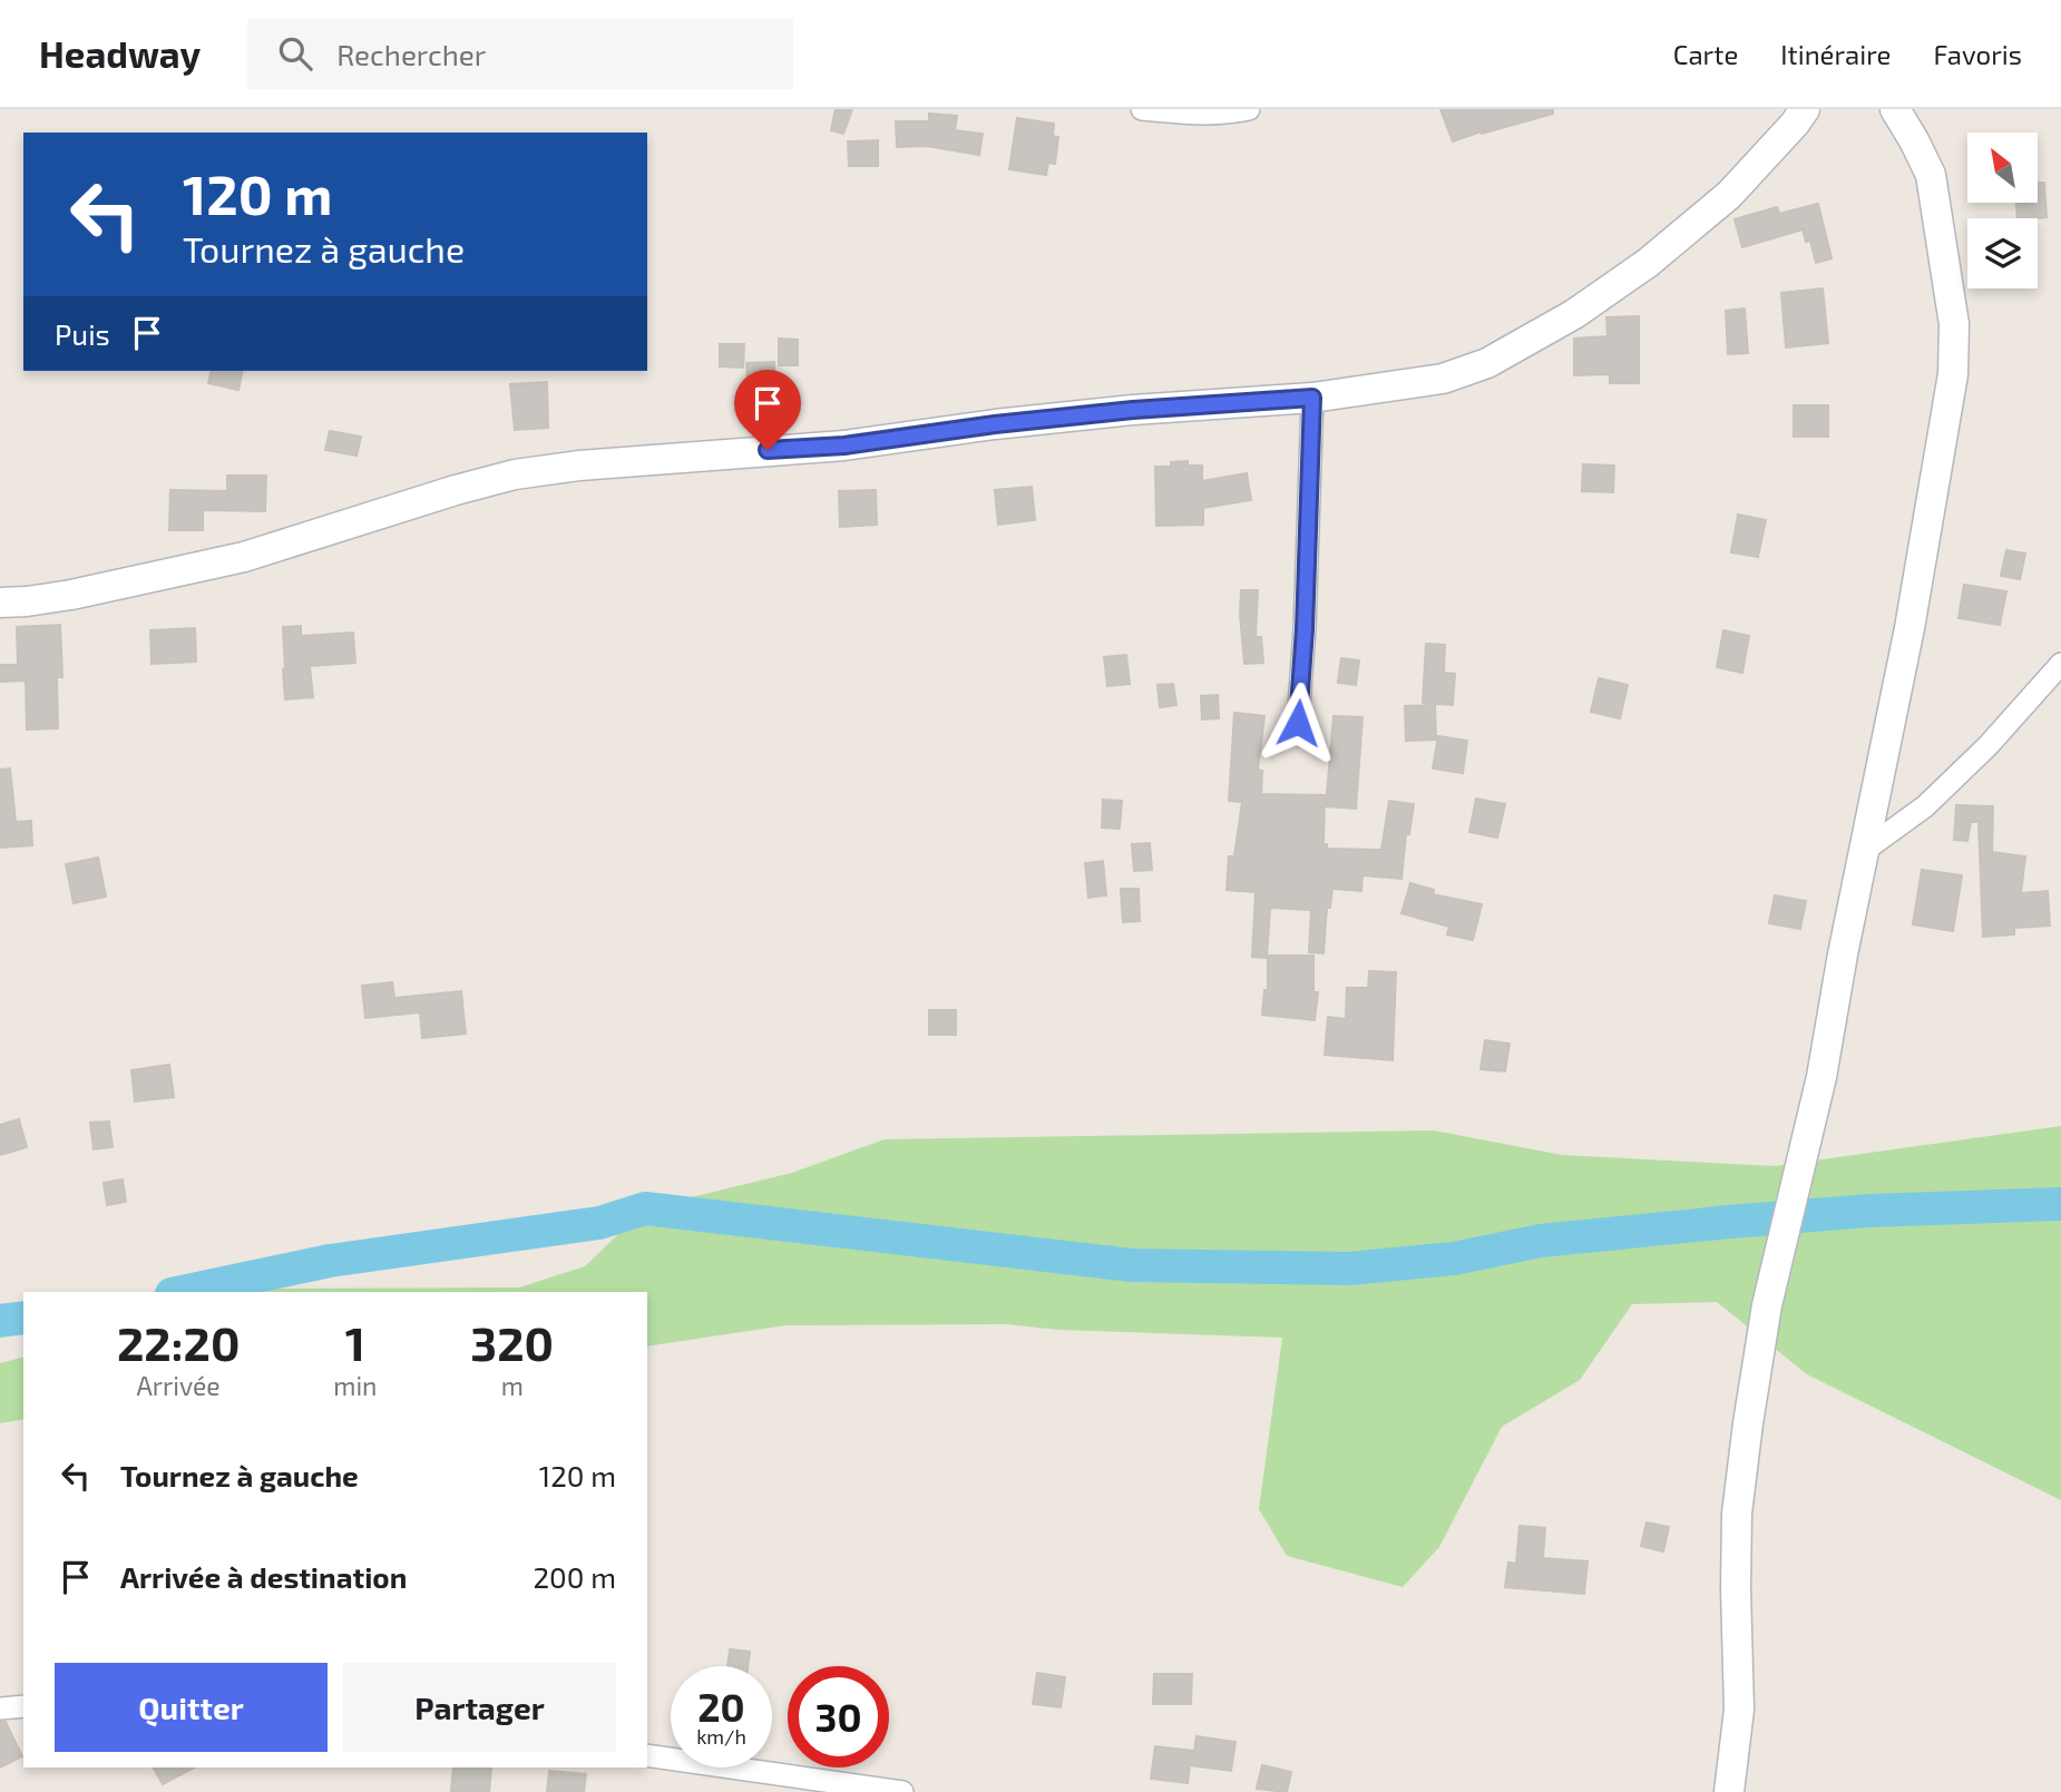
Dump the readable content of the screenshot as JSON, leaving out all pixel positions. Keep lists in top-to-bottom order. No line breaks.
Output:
{"north":"top left","page":{"header":"Headway","search":"Rechercher","nav":["Carte","Itinéraire","Favoris"],"turn":["120 m","Tournez à gauche"],"then":"Puis","eta":["22:20","Arrivée","1","min","320","m"],"list":[{"name":"Tournez à gauche","value":"120 m"},{"name":"Arrivée à destination","value":"200 m"}],"buttons":["Quitter","Partager"],"speed":"20 km/h","limit":"30"}}
